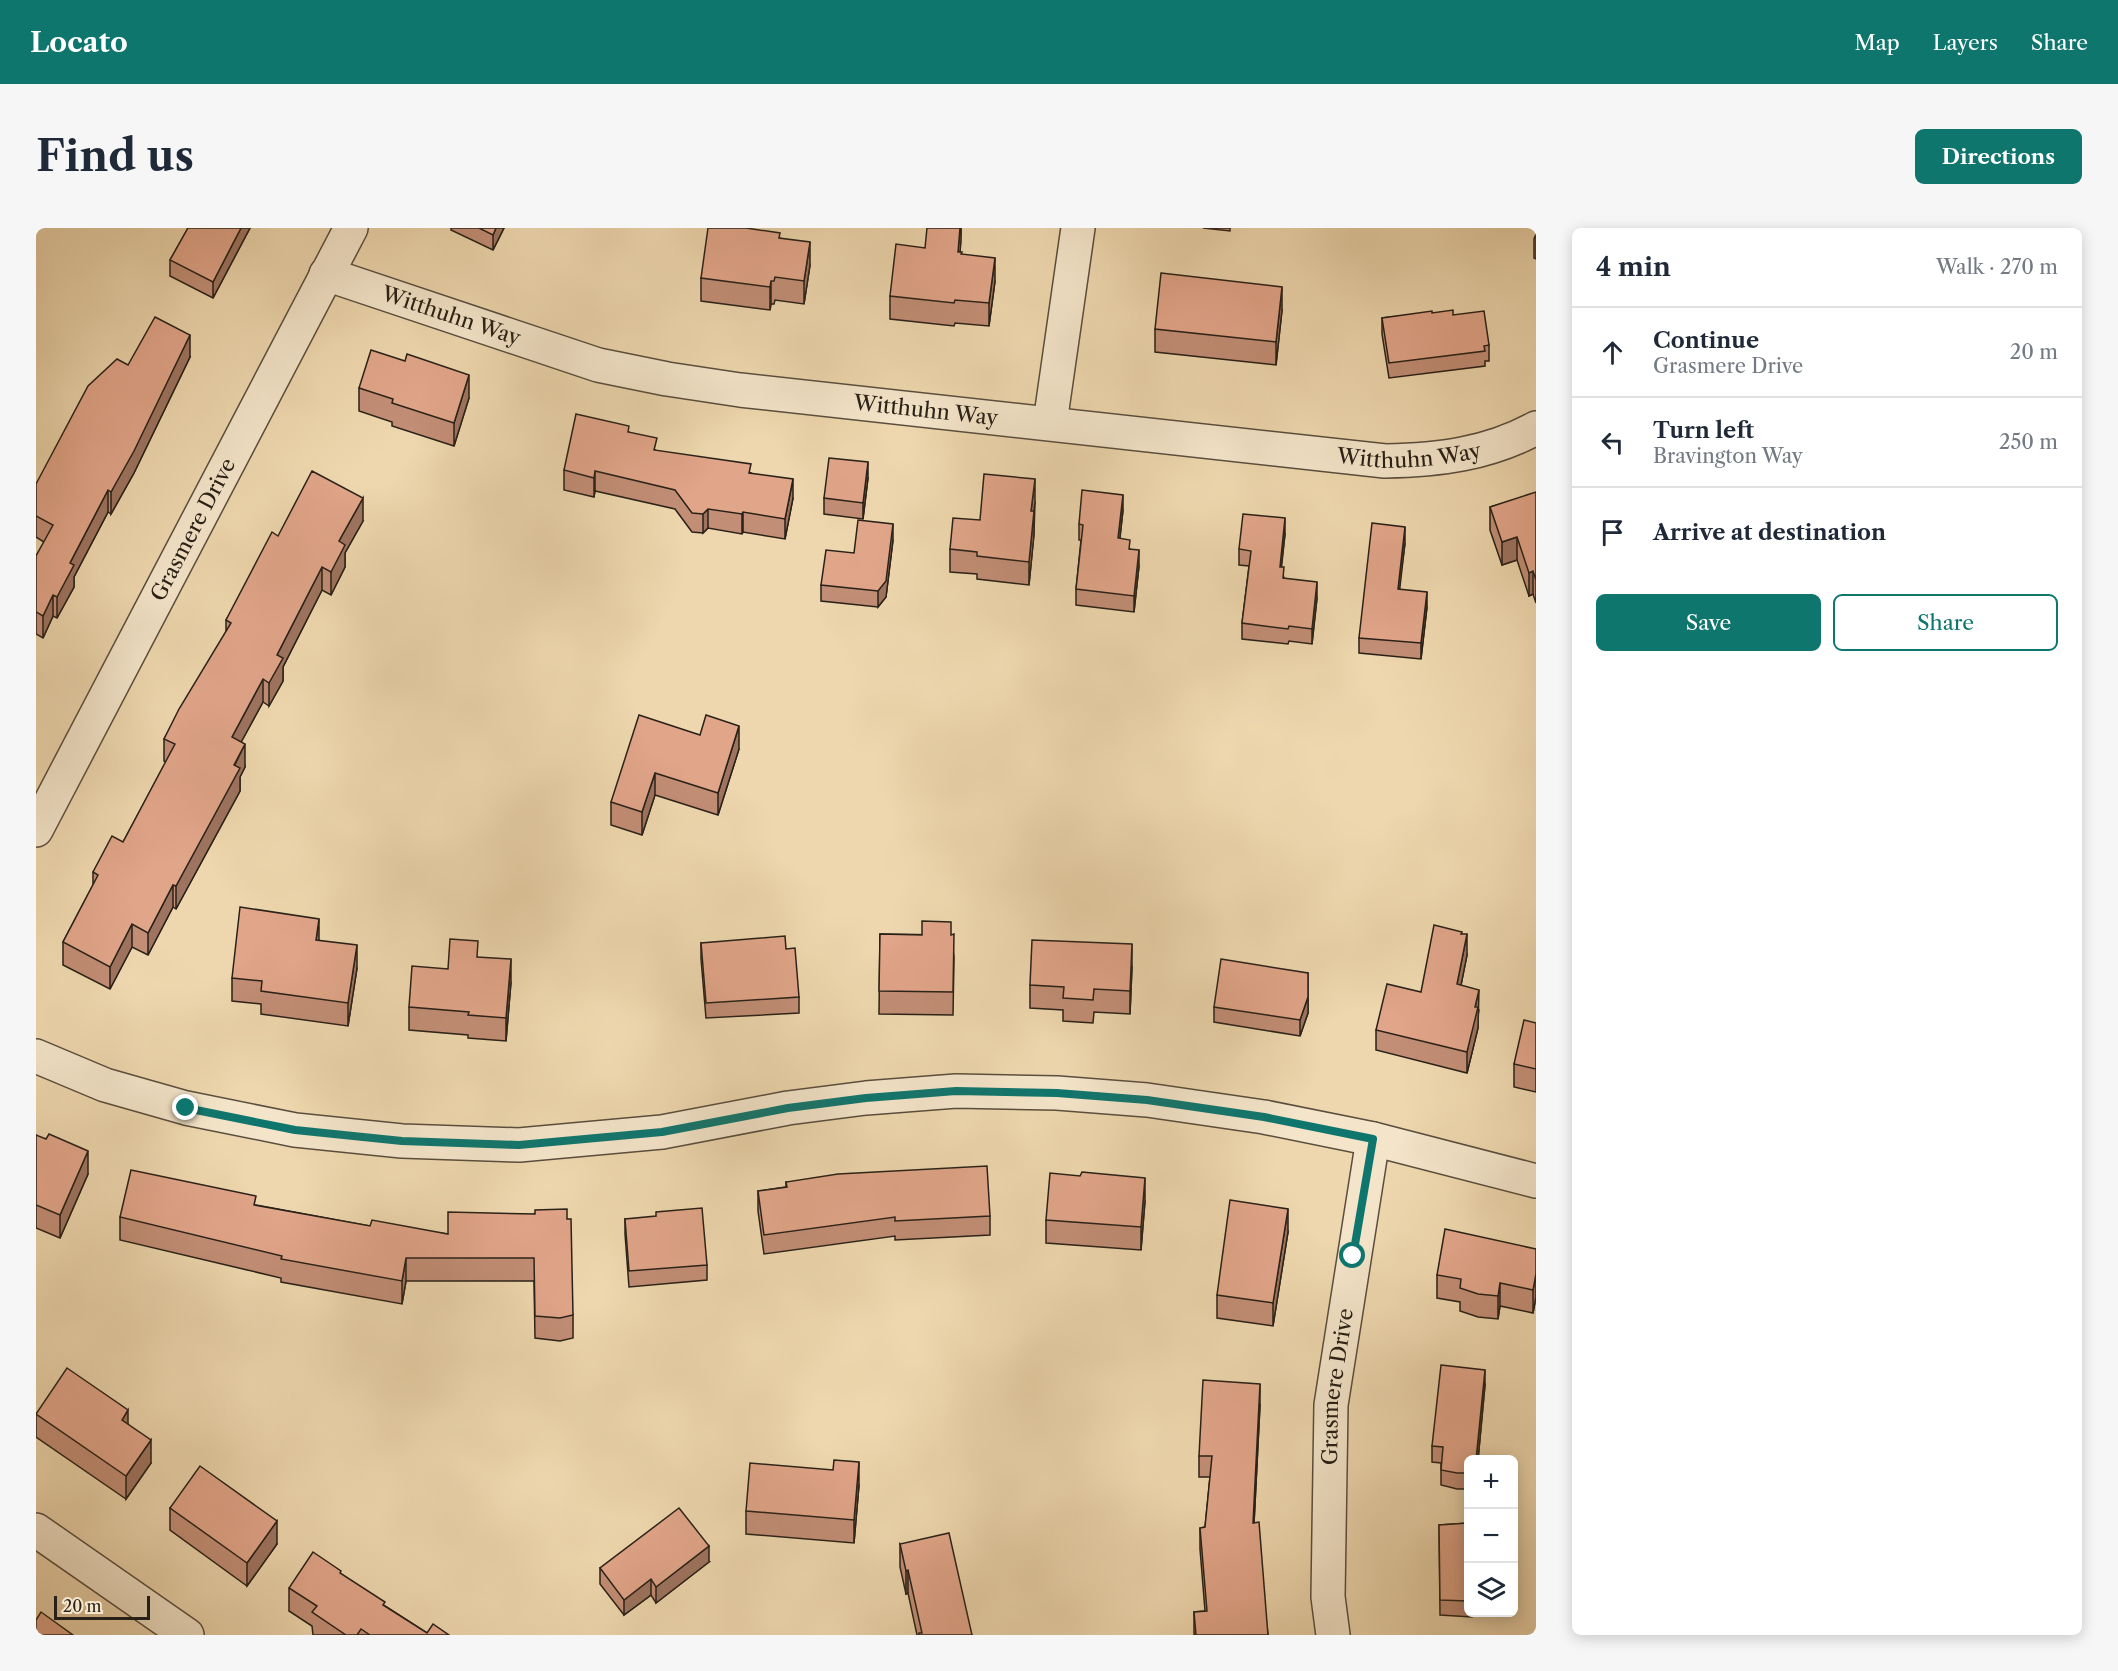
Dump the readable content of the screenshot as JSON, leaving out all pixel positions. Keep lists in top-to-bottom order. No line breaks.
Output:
{"streets":{"street":["Witthuhn Way","Grasmere Drive"]},"crossings":[["Witthuhn Way","Grasmere Drive"]],"scale_bar":"20 m","page":{"header":"Locato","nav":["Map","Layers","Share"],"buttons":["Directions",["Save","Share"]],"title":"Find us","heading":["4 min","Walk · 270 m"],"list":[["Continue","Grasmere Drive","20 m"],["Turn left","Bravington Way","250 m"],"Arrive at destination"],"map_buttons":["+","−"],"scale":"20 m"}}
